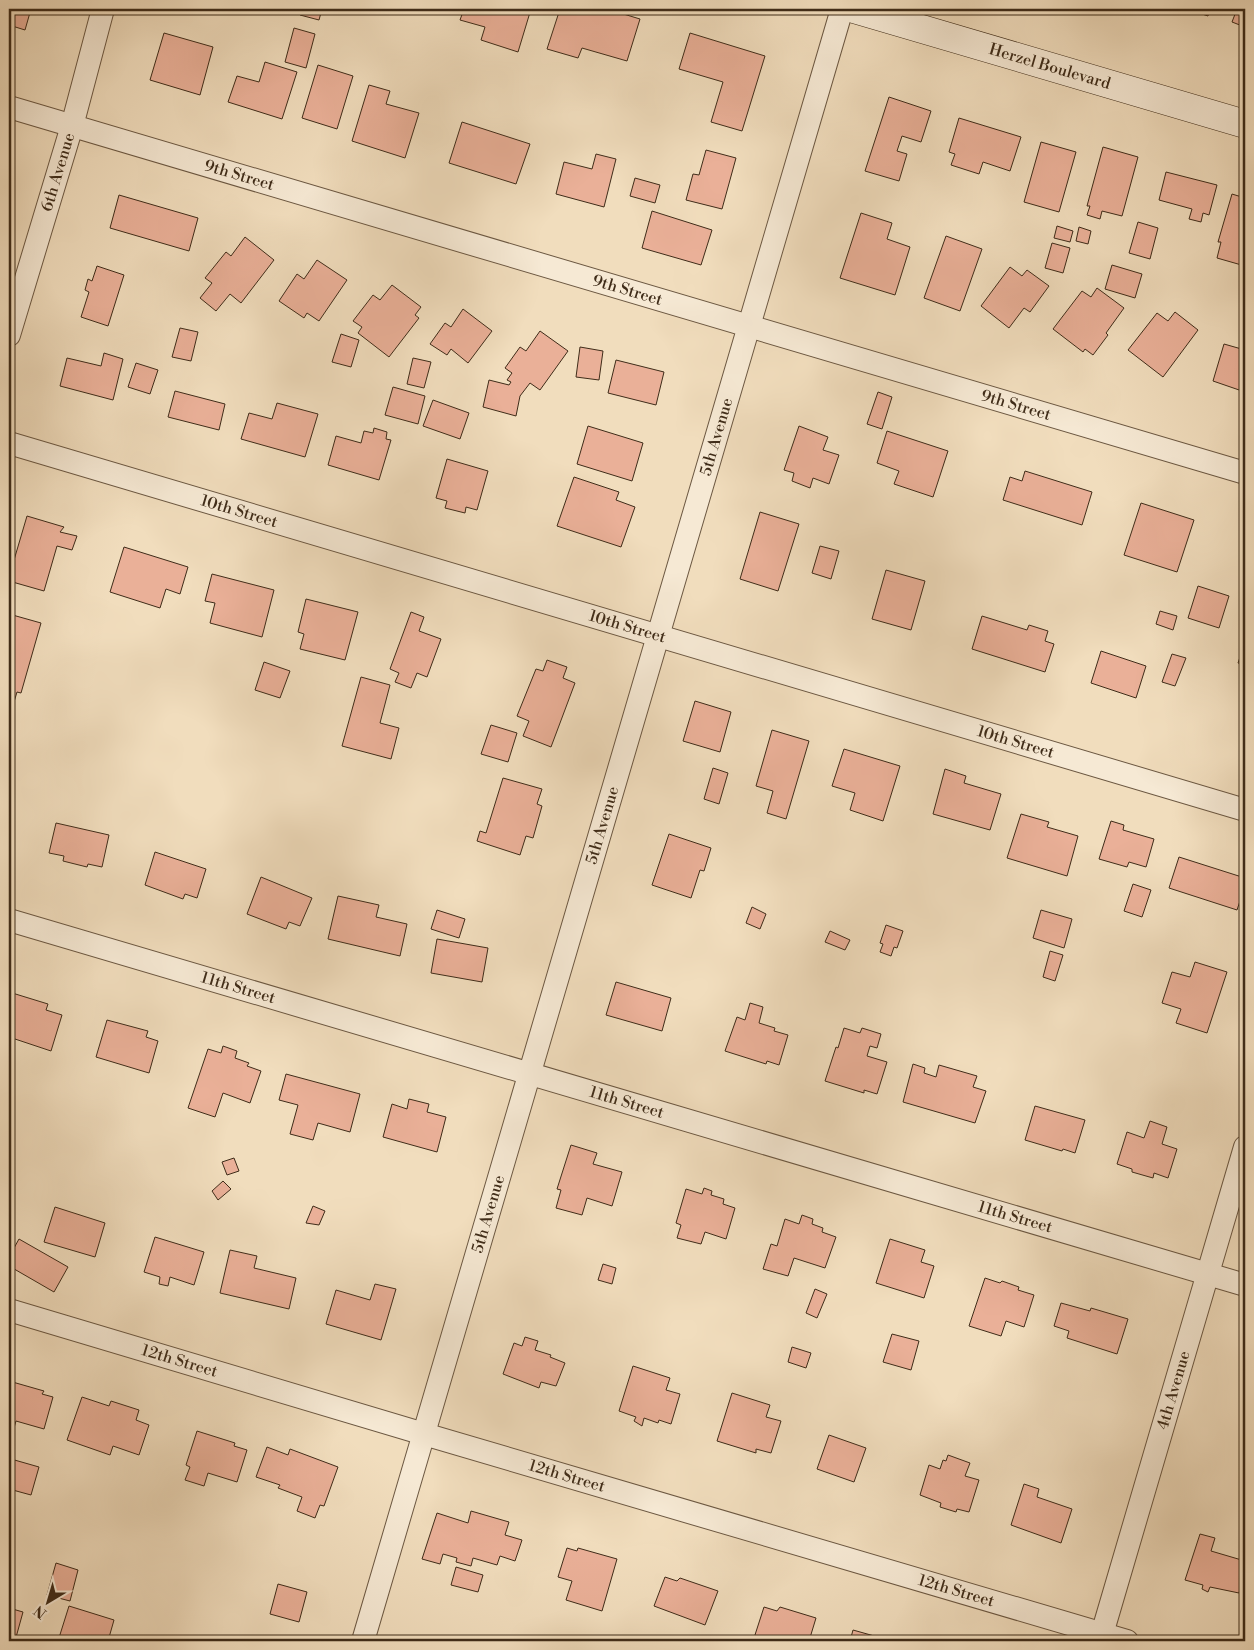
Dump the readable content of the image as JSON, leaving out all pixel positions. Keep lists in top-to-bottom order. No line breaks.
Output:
{"streets":{"street":["Herzel Boulevard","6th Avenue","9th Street","5th Avenue","10th Street","11th Street","12th Street","4th Avenue"]},"crossings":[["6th Avenue","9th Street"],["9th Street","5th Avenue"],["5th Avenue","10th Street"],["5th Avenue","11th Street"],["5th Avenue","12th Street"],["11th Street","4th Avenue"],["12th Street","4th Avenue"]],"north":"bottom left"}
